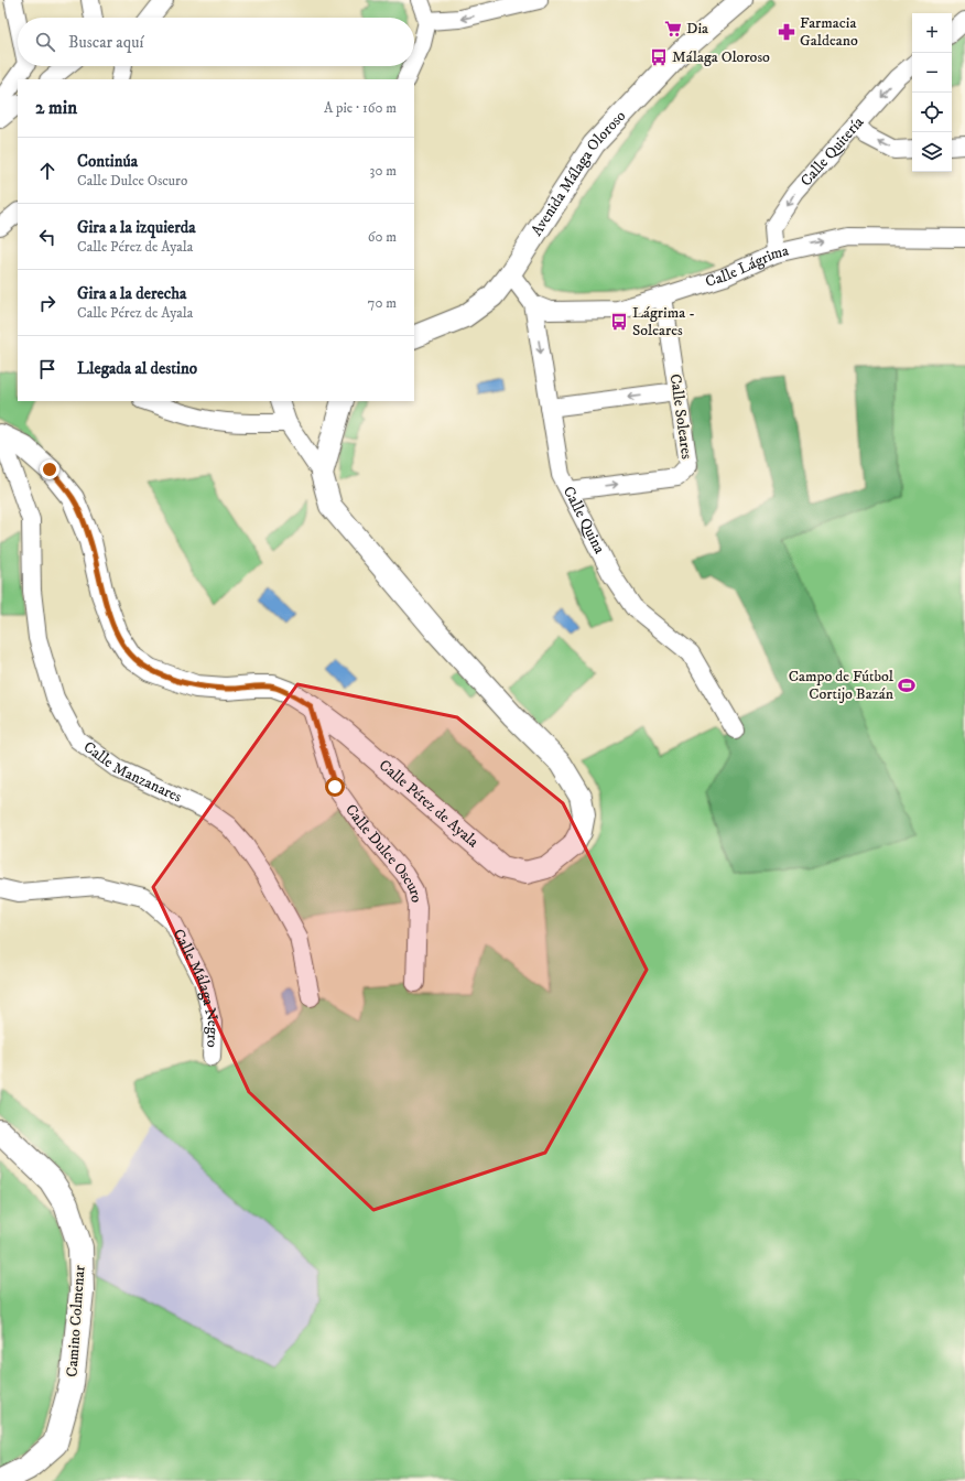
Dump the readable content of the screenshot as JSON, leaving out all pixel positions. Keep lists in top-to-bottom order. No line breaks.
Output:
{"streets":{"main road":["Camino Colmenar"],"street":["Calle Quitería","Avenida Málaga Oloroso","Calle Lágrima","Calle Soleares","Calle Quina","Calle Manzanares","Calle Pérez de Ayala","Calle Dulce Oscuro","Calle Málaga Negro"]},"crossings":[["Calle Quitería","Calle Lágrima"],["Avenida Málaga Oloroso","Calle Quina"],["Calle Lágrima","Calle Soleares"],["Calle Lágrima","Calle Quina"],["Calle Soleares","Calle Quina"],["Calle Manzanares","Calle Pérez de Ayala"],["Calle Pérez de Ayala","Calle Dulce Oscuro"]],"one_way":["Calle Quitería","Calle Lágrima"],"places":{"supermarket":["Dia"],"pharmacy":["Farmacia Galdeano"],"bus stop":["Málaga Oloroso","Lágrima - Soleares"],"sports":["Campo de Fútbol Cortijo Bazán"]},"page":{"map_buttons":["+","−"],"search":"Buscar aquí","heading":["2 min","A pie · 160 m"],"list":[["Continúa","Calle Dulce Oscuro","30 m"],["Gira a la izquierda","Calle Pérez de Ayala","60 m"],["Gira a la derecha","Calle Pérez de Ayala","70 m"],"Llegada al destino"]}}
